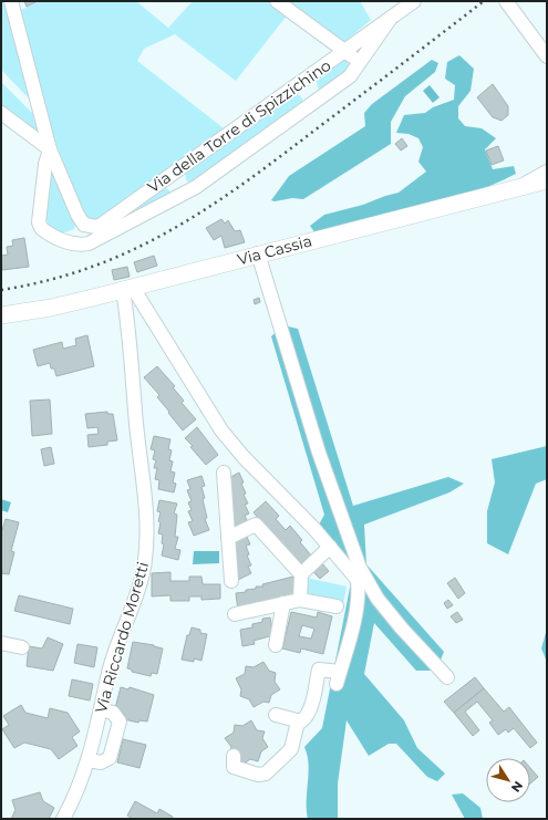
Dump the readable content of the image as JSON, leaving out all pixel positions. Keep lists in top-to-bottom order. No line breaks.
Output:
{"streets":{"main road":["Via Cassia"],"street":["Via della Torre di Spizzichino","Via Riccardo Moretti"]},"crossings":[["Via Cassia","Via Riccardo Moretti"]],"north":"bottom right"}
